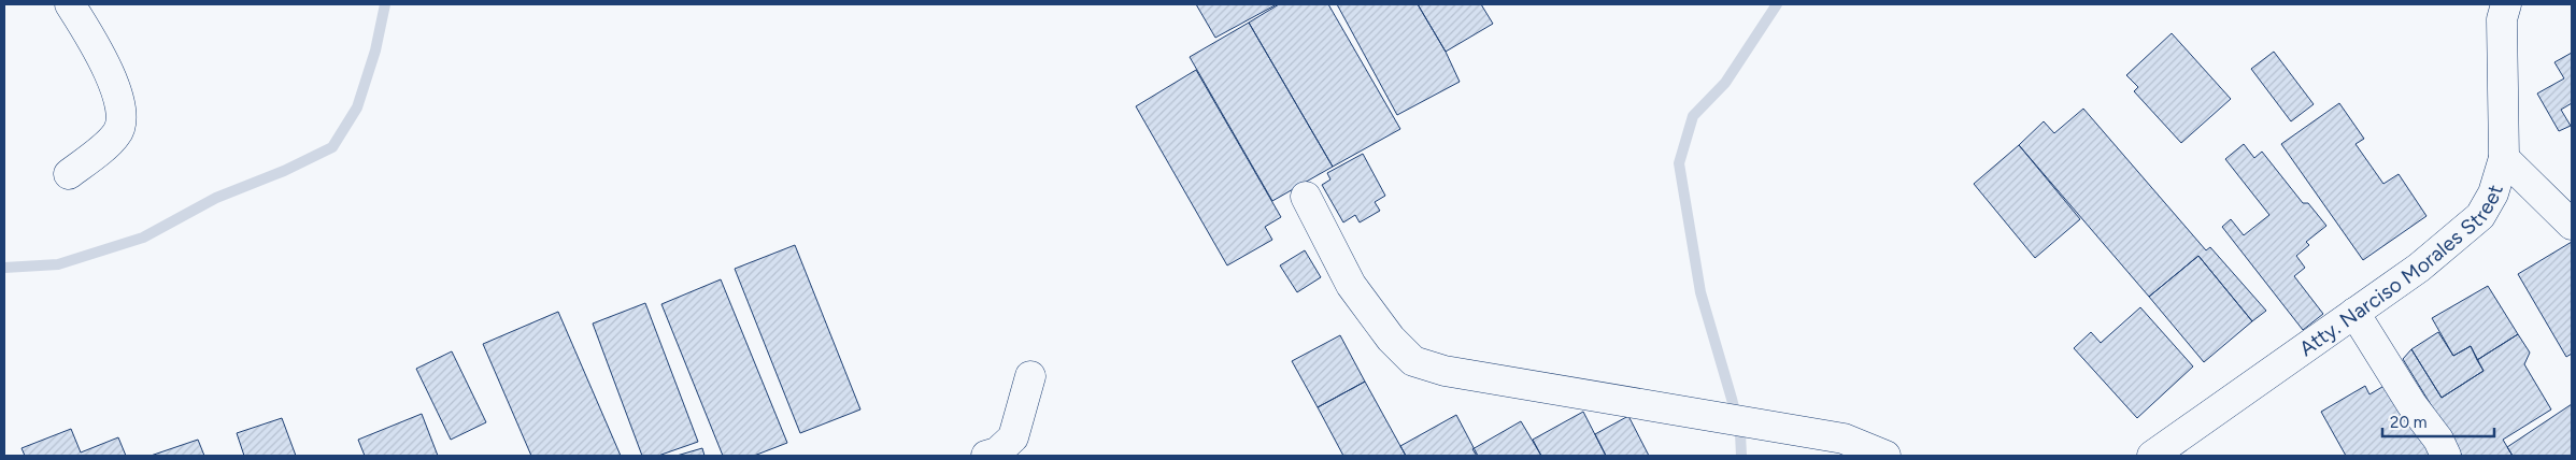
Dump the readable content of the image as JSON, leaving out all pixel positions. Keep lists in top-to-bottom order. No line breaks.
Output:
{"streets":{"street":["Atty. Narciso Morales Street"]},"scale_bar":"20 m"}
